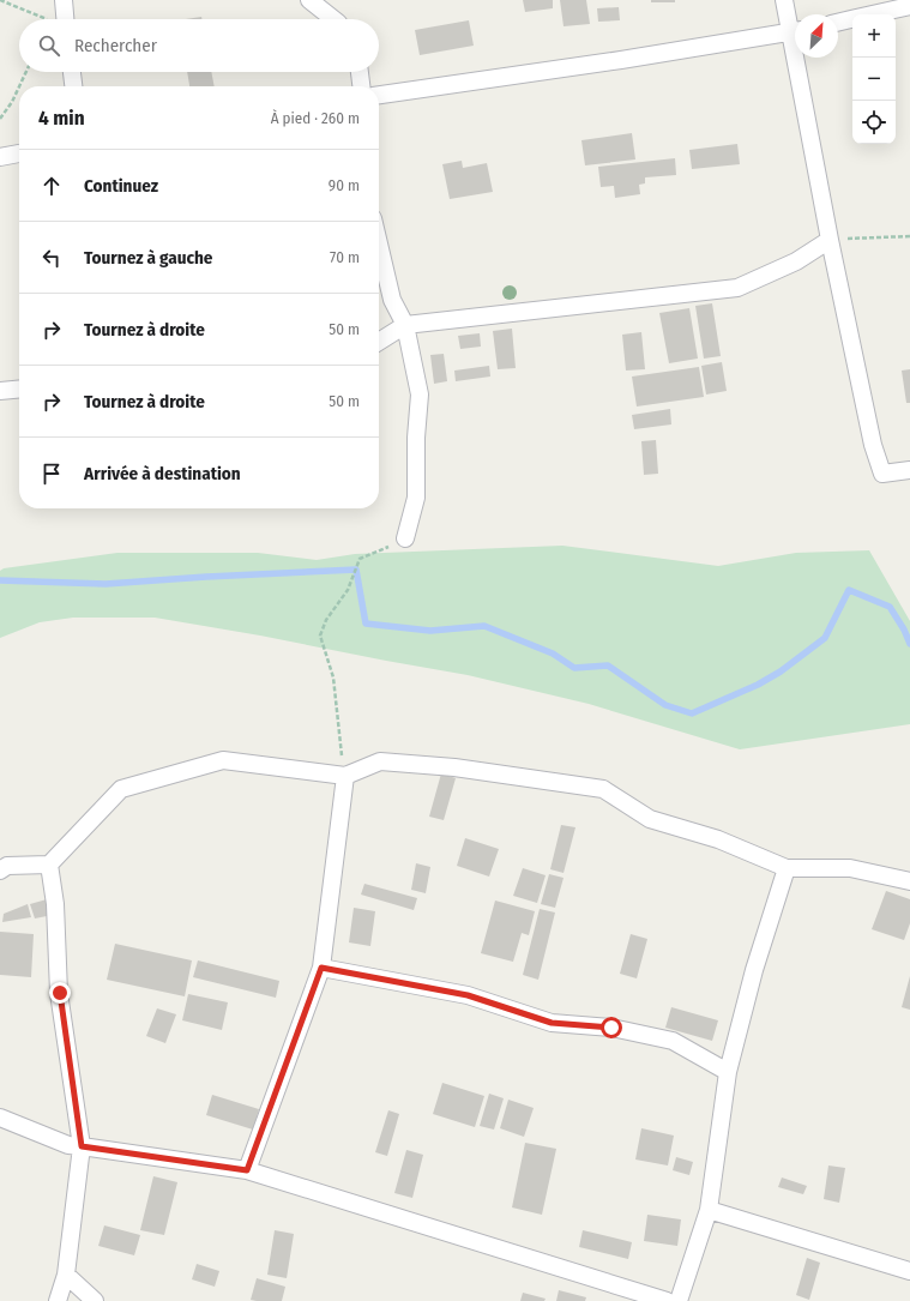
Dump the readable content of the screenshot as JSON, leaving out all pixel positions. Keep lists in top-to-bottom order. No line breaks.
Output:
{"north":"top right","page":{"map_buttons":["+","−"],"search":"Rechercher","heading":["4 min","À pied · 260 m"],"list":[["Continuez","90 m"],["Tournez à gauche","70 m"],["Tournez à droite","50 m"],["Tournez à droite","50 m"],"Arrivée à destination"]}}
